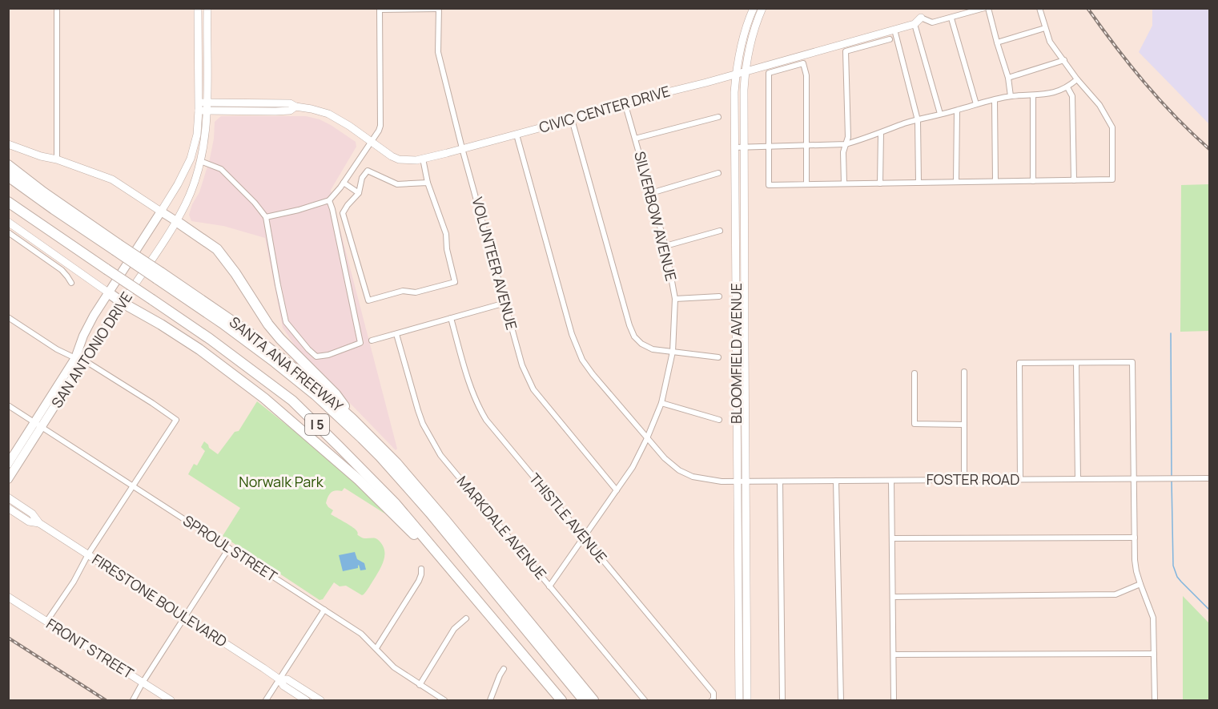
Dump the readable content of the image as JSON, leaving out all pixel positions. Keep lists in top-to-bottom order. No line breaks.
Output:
{"streets":{"highway":["SANTA ANA FREEWAY","I 5"],"main road":["CIVIC CENTER DRIVE","SAN ANTONIO DRIVE","BLOOMFIELD AVENUE","FIRESTONE BOULEVARD","FRONT STREET"],"street":["SILVERBOW AVENUE","VOLUNTEER AVENUE","FOSTER ROAD","THISTLE AVENUE","MARKDALE AVENUE","SPROUL STREET"]},"crossings":[["CIVIC CENTER DRIVE","SILVERBOW AVENUE"],["CIVIC CENTER DRIVE","VOLUNTEER AVENUE"],["CIVIC CENTER DRIVE","SAN ANTONIO DRIVE"],["CIVIC CENTER DRIVE","BLOOMFIELD AVENUE"],["CIVIC CENTER DRIVE","FOSTER ROAD"],["SILVERBOW AVENUE","VOLUNTEER AVENUE"],["SILVERBOW AVENUE","FOSTER ROAD"],["SILVERBOW AVENUE","THISTLE AVENUE"],["SILVERBOW AVENUE","MARKDALE AVENUE"],["SAN ANTONIO DRIVE","SPROUL STREET"],["BLOOMFIELD AVENUE","FOSTER ROAD"]],"parks":["Norwalk Park"]}
